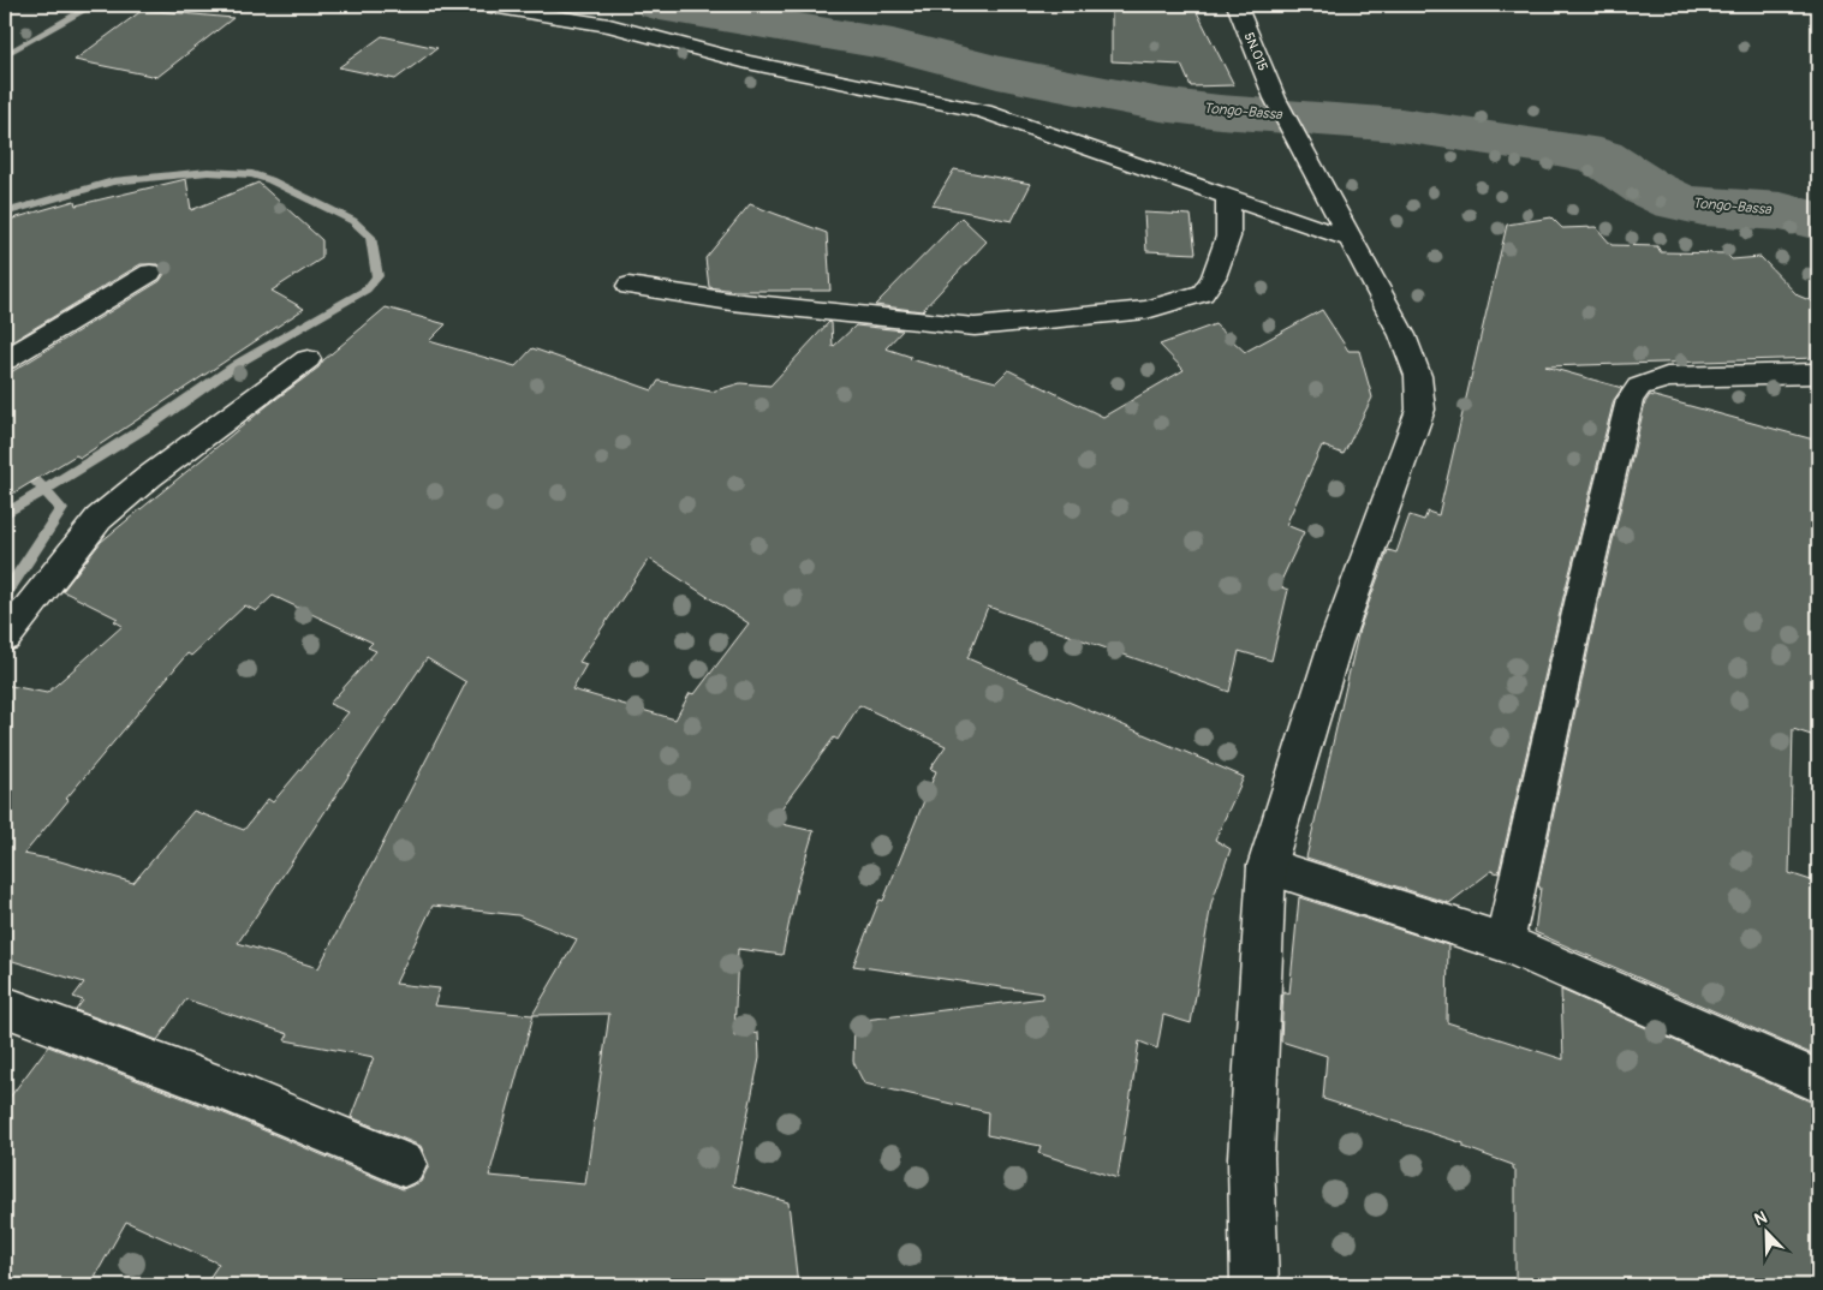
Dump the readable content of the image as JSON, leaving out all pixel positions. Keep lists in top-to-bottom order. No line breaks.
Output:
{"streets":{"street":["5N.015"]},"water":["Tongo-Bassa"],"north":"top left"}
